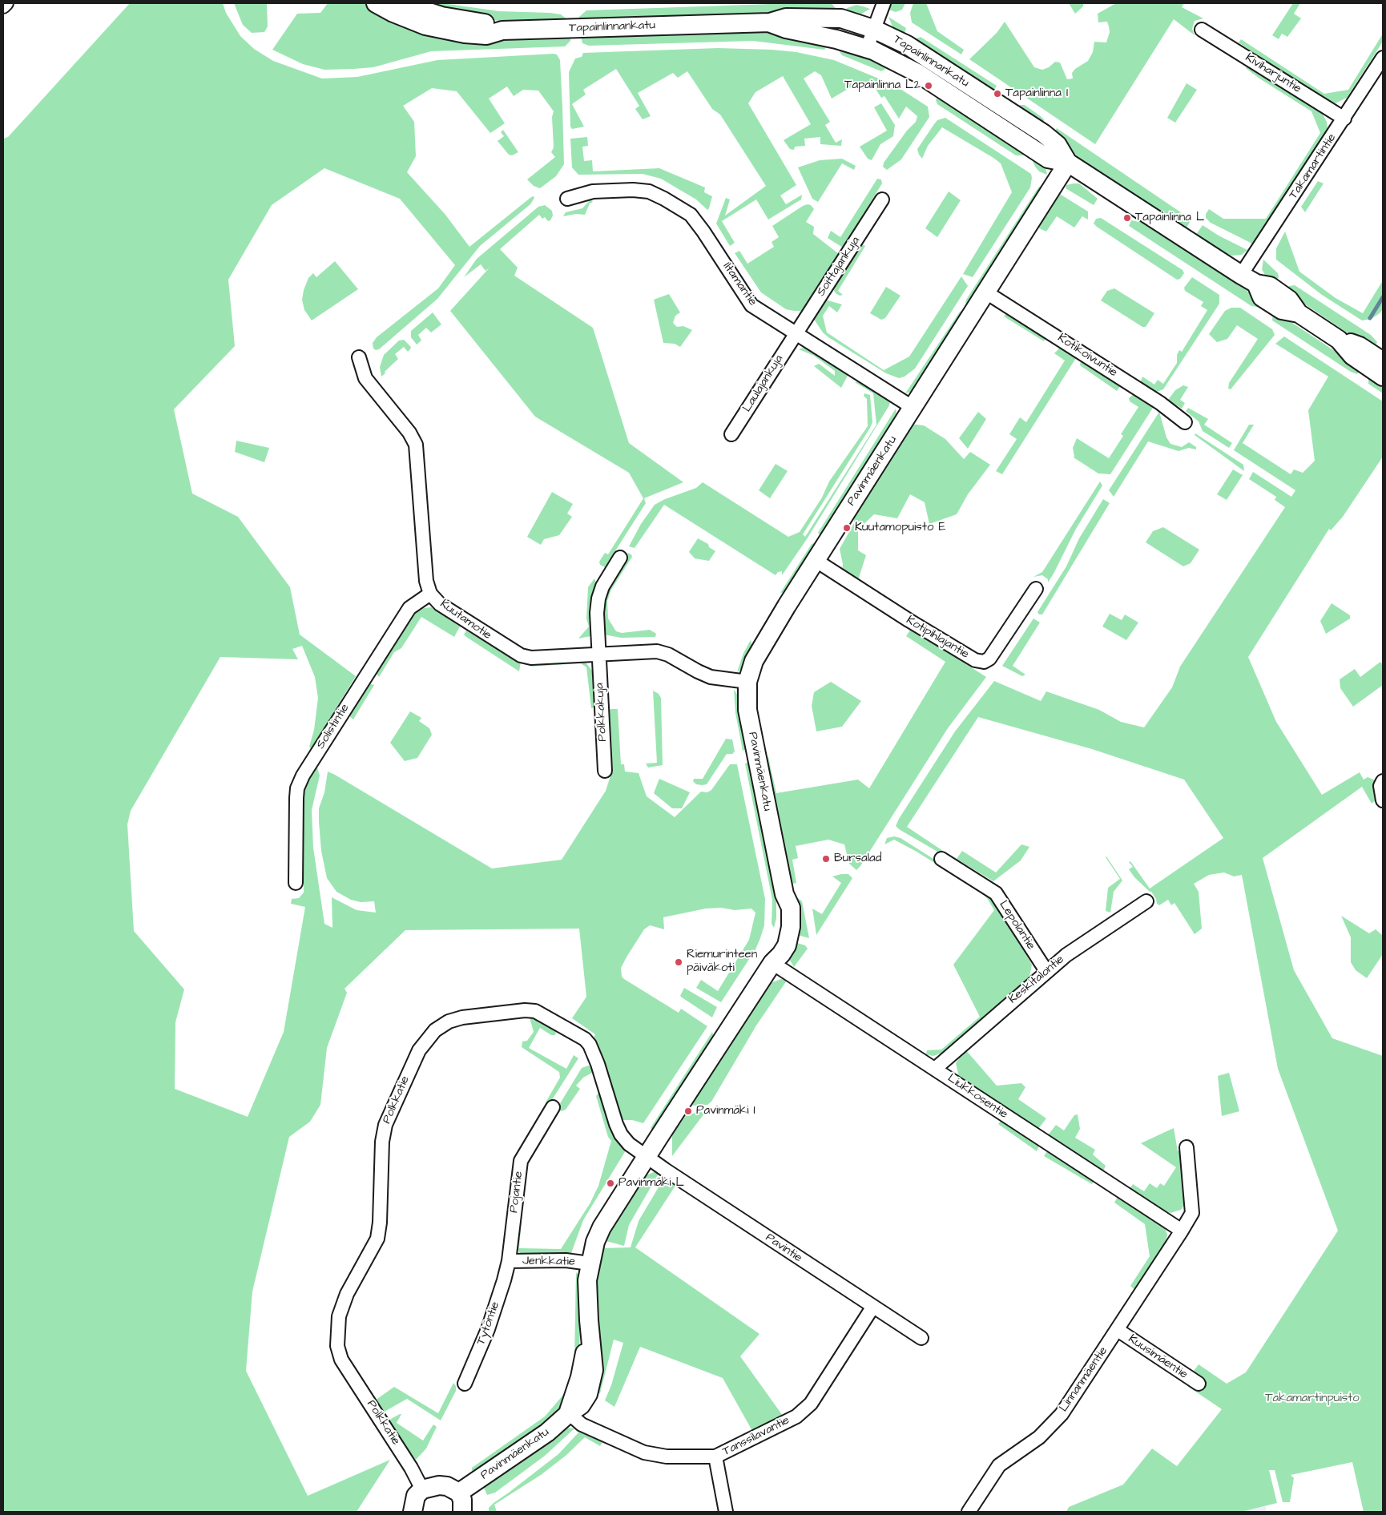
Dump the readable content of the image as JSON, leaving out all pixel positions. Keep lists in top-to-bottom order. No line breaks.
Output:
{"streets":{"street":["Tapainlinnankatu","Kiviharjuntie","Takamartintie","Soittajankuja","Iltamantie","Kotikoivuntie","Laulajankuja","Pavinmäenkatu","Kuutamotie","Kotipihlajantie","Polkkakuja","Solistintie","Lepolantie","Keskitalontie","Liukkosentie","Polkkatie","Pojantie","Pavintie","Jenkkatie","Tytöntie","Kuusimäentie","Linnanmäentie","Tanssilavantie"]},"crossings":[["Tapainlinnankatu","Takamartintie"],["Tapainlinnankatu","Pavinmäenkatu"],["Kiviharjuntie","Takamartintie"],["Soittajankuja","Iltamantie"],["Soittajankuja","Laulajankuja"],["Iltamantie","Laulajankuja"],["Iltamantie","Pavinmäenkatu"],["Kotikoivuntie","Pavinmäenkatu"],["Pavinmäenkatu","Kuutamotie"],["Pavinmäenkatu","Kotipihlajantie"],["Pavinmäenkatu","Liukkosentie"],["Pavinmäenkatu","Polkkatie"],["Pavinmäenkatu","Pavintie"],["Pavinmäenkatu","Jenkkatie"],["Pavinmäenkatu","Tanssilavantie"],["Kuutamotie","Polkkakuja"],["Kuutamotie","Solistintie"],["Lepolantie","Keskitalontie"],["Keskitalontie","Liukkosentie"],["Liukkosentie","Linnanmäentie"],["Polkkatie","Pavintie"],["Pojantie","Jenkkatie"],["Pojantie","Tytöntie"],["Pavintie","Tanssilavantie"],["Jenkkatie","Tytöntie"],["Kuusimäentie","Linnanmäentie"]],"parks":["Takamartinpuisto"],"places":["Tapainlinna L2","Tapainlinna I","Tapainlinna L","Kuutamopuisto E","Bursalad","Riemurinteen päiväkoti","Pavinmäki I","Pavinmäki L"]}
